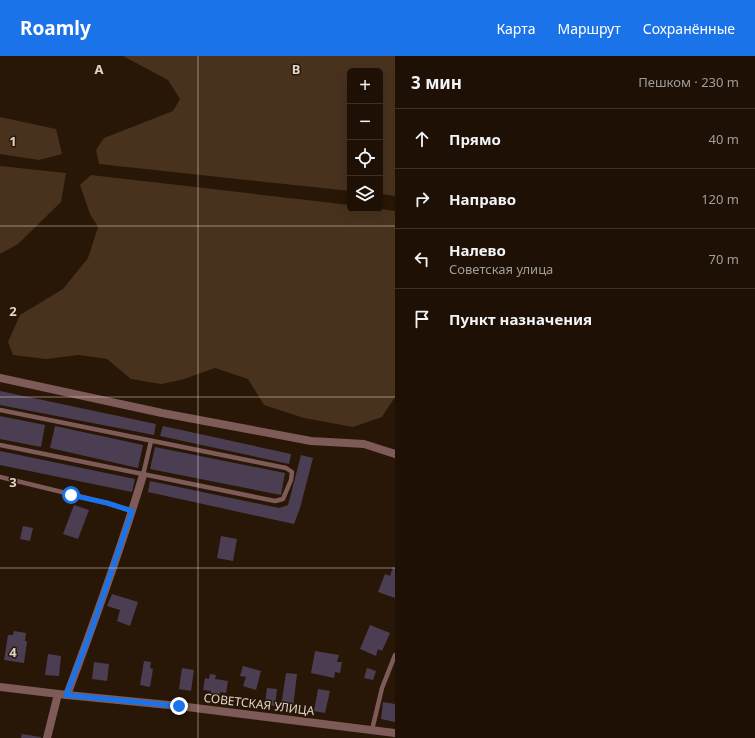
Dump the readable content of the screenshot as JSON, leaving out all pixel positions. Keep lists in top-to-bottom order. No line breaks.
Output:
{"streets":{"street":["СОВЕТСКАЯ УЛИЦА"]},"page":{"header":"Roamly","nav":["Карта","Маршрут","Сохранённые"],"heading":["3 мин","Пешком · 230 m"],"map_buttons":["+","−"],"list":[["Прямо","40 m"],["Направо","120 m"],["Налево","Советская улица","70 m"],"Пункт назначения"]},"grid":{"columns":["A","B"],"rows":["1","2","3","4"]}}
